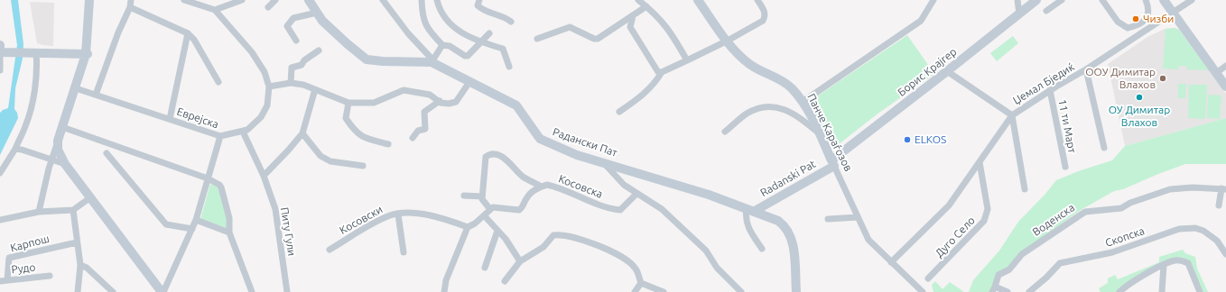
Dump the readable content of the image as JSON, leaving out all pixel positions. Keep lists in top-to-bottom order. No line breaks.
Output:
{"streets":{"street":["Борис Крајгер","Џемал Бједиќ","Еврејска","11 ти Март","Панче Караѓозов","Радански Пат","Radanski Pat","Косовска","Косовски","Воденска","Питу Гули","Дуго Село","Скопска","Карпош","Рудо"]},"crossings":[["Борис Крајгер","Панче Караѓозов"],["Борис Крајгер","Radanski Pat"],["Џемал Бједиќ","11 ти Март"],["Џемал Бједиќ","Панче Караѓозов"],["Џемал Бједиќ","Дуго Село"],["Еврејска","Питу Гули"],["Панче Караѓозов","Radanski Pat"],["Радански Пат","Radanski Pat"],["Карпош","Рудо"]],"places":["Чизби","ООУ Димитар Влахов","ОУ Димитар Влахов","ELKOS"]}
